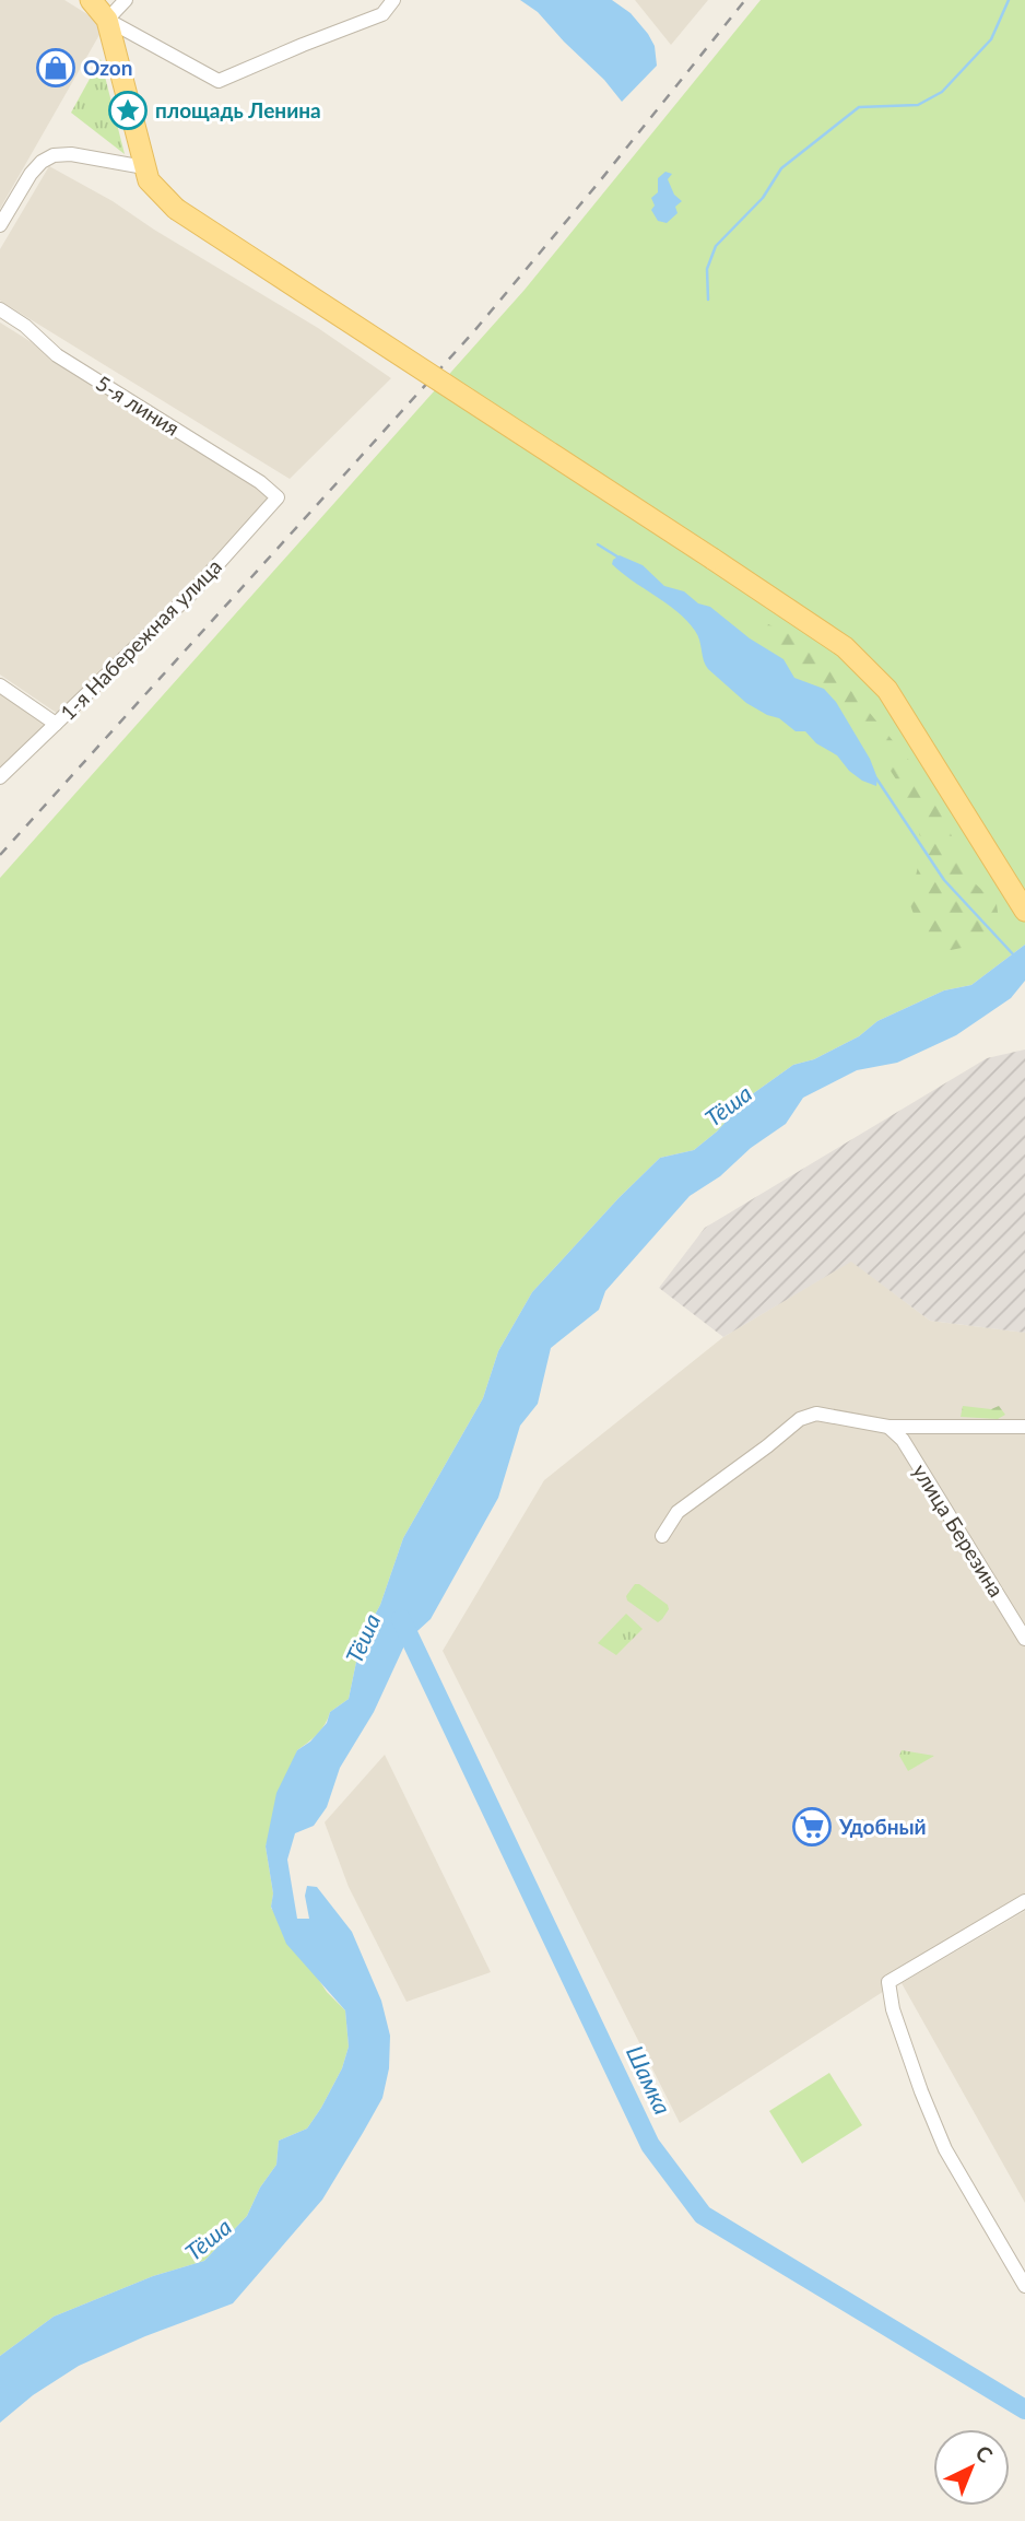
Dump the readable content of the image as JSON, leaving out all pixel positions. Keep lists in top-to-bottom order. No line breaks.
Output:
{"streets":{"street":["5-я линия","1-я Набережная улица","улица Березина"]},"crossings":[["5-я линия","1-я Набережная улица"]],"water":["Тёша","Шамка"],"places":{"shop":["Ozon"],"place":["площадь Ленина"],"supermarket":["Удобный"]},"north":"top right"}
